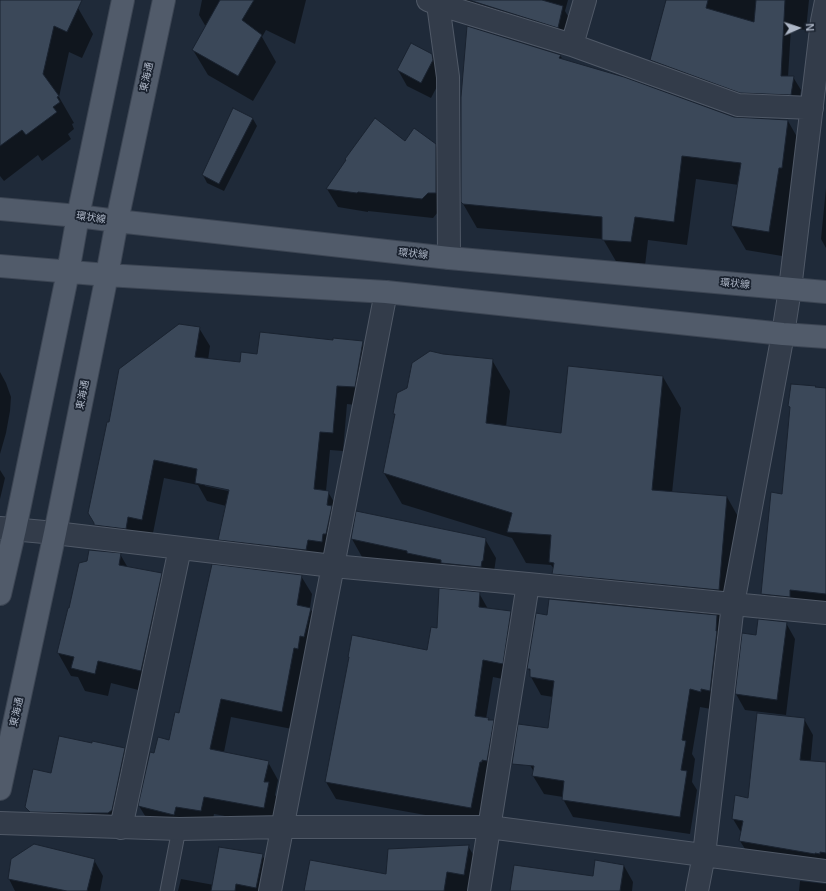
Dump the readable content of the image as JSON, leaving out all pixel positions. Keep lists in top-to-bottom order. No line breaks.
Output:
{"streets":{"main road":["東海通","環状線"]},"crossings":[["東海通","環状線"]],"north":"right"}
